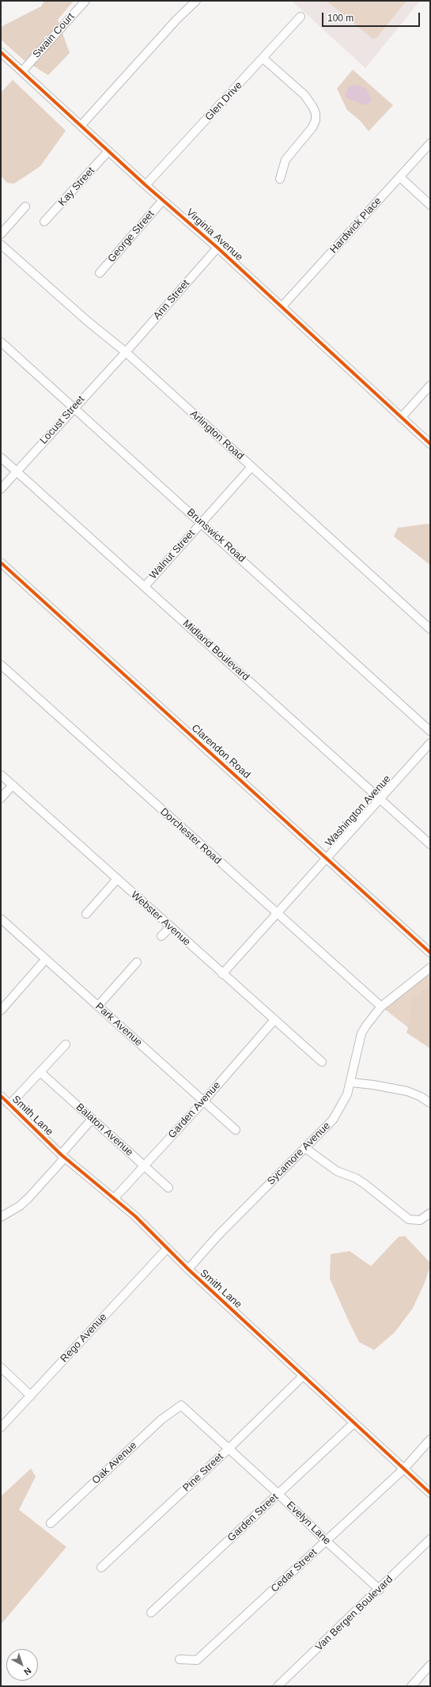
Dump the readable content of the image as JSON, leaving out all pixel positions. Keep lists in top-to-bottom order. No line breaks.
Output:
{"streets":{"street":["Swain Court","Glen Drive","Kay Street","Hardwick Place","Virginia Avenue","George Street","Ann Street","Locust Street","Arlington Road","Brunswick Road","Walnut Street","Midland Boulevard","Clarendon Road","Washington Avenue","Dorchester Road","Webster Avenue","Park Avenue","Garden Avenue","Smith Lane","Balaton Avenue","Sycamore Avenue","Rego Avenue","Oak Avenue","Pine Street","Garden Street","Evelyn Lane","Cedar Street","Van Bergen Boulevard"]},"crossings":[["Swain Court","Virginia Avenue"],["Glen Drive","Virginia Avenue"],["Kay Street","Virginia Avenue"],["Hardwick Place","Virginia Avenue"],["Virginia Avenue","George Street"],["Virginia Avenue","Ann Street"],["Ann Street","Locust Street"],["Ann Street","Arlington Road"],["Locust Street","Arlington Road"],["Locust Street","Brunswick Road"],["Locust Street","Midland Boulevard"],["Arlington Road","Walnut Street"],["Brunswick Road","Walnut Street"],["Walnut Street","Midland Boulevard"],["Midland Boulevard","Washington Avenue"],["Clarendon Road","Washington Avenue"],["Washington Avenue","Dorchester Road"],["Washington Avenue","Webster Avenue"],["Dorchester Road","Sycamore Avenue"],["Webster Avenue","Garden Avenue"],["Park Avenue","Garden Avenue"],["Garden Avenue","Smith Lane"],["Garden Avenue","Balaton Avenue"],["Smith Lane","Sycamore Avenue"],["Smith Lane","Rego Avenue"],["Smith Lane","Pine Street"],["Smith Lane","Garden Street"],["Smith Lane","Cedar Street"],["Oak Avenue","Evelyn Lane"],["Pine Street","Evelyn Lane"],["Garden Street","Evelyn Lane"],["Evelyn Lane","Cedar Street"],["Evelyn Lane","Van Bergen Boulevard"]],"scale_bar":"100 m","north":"bottom right"}
